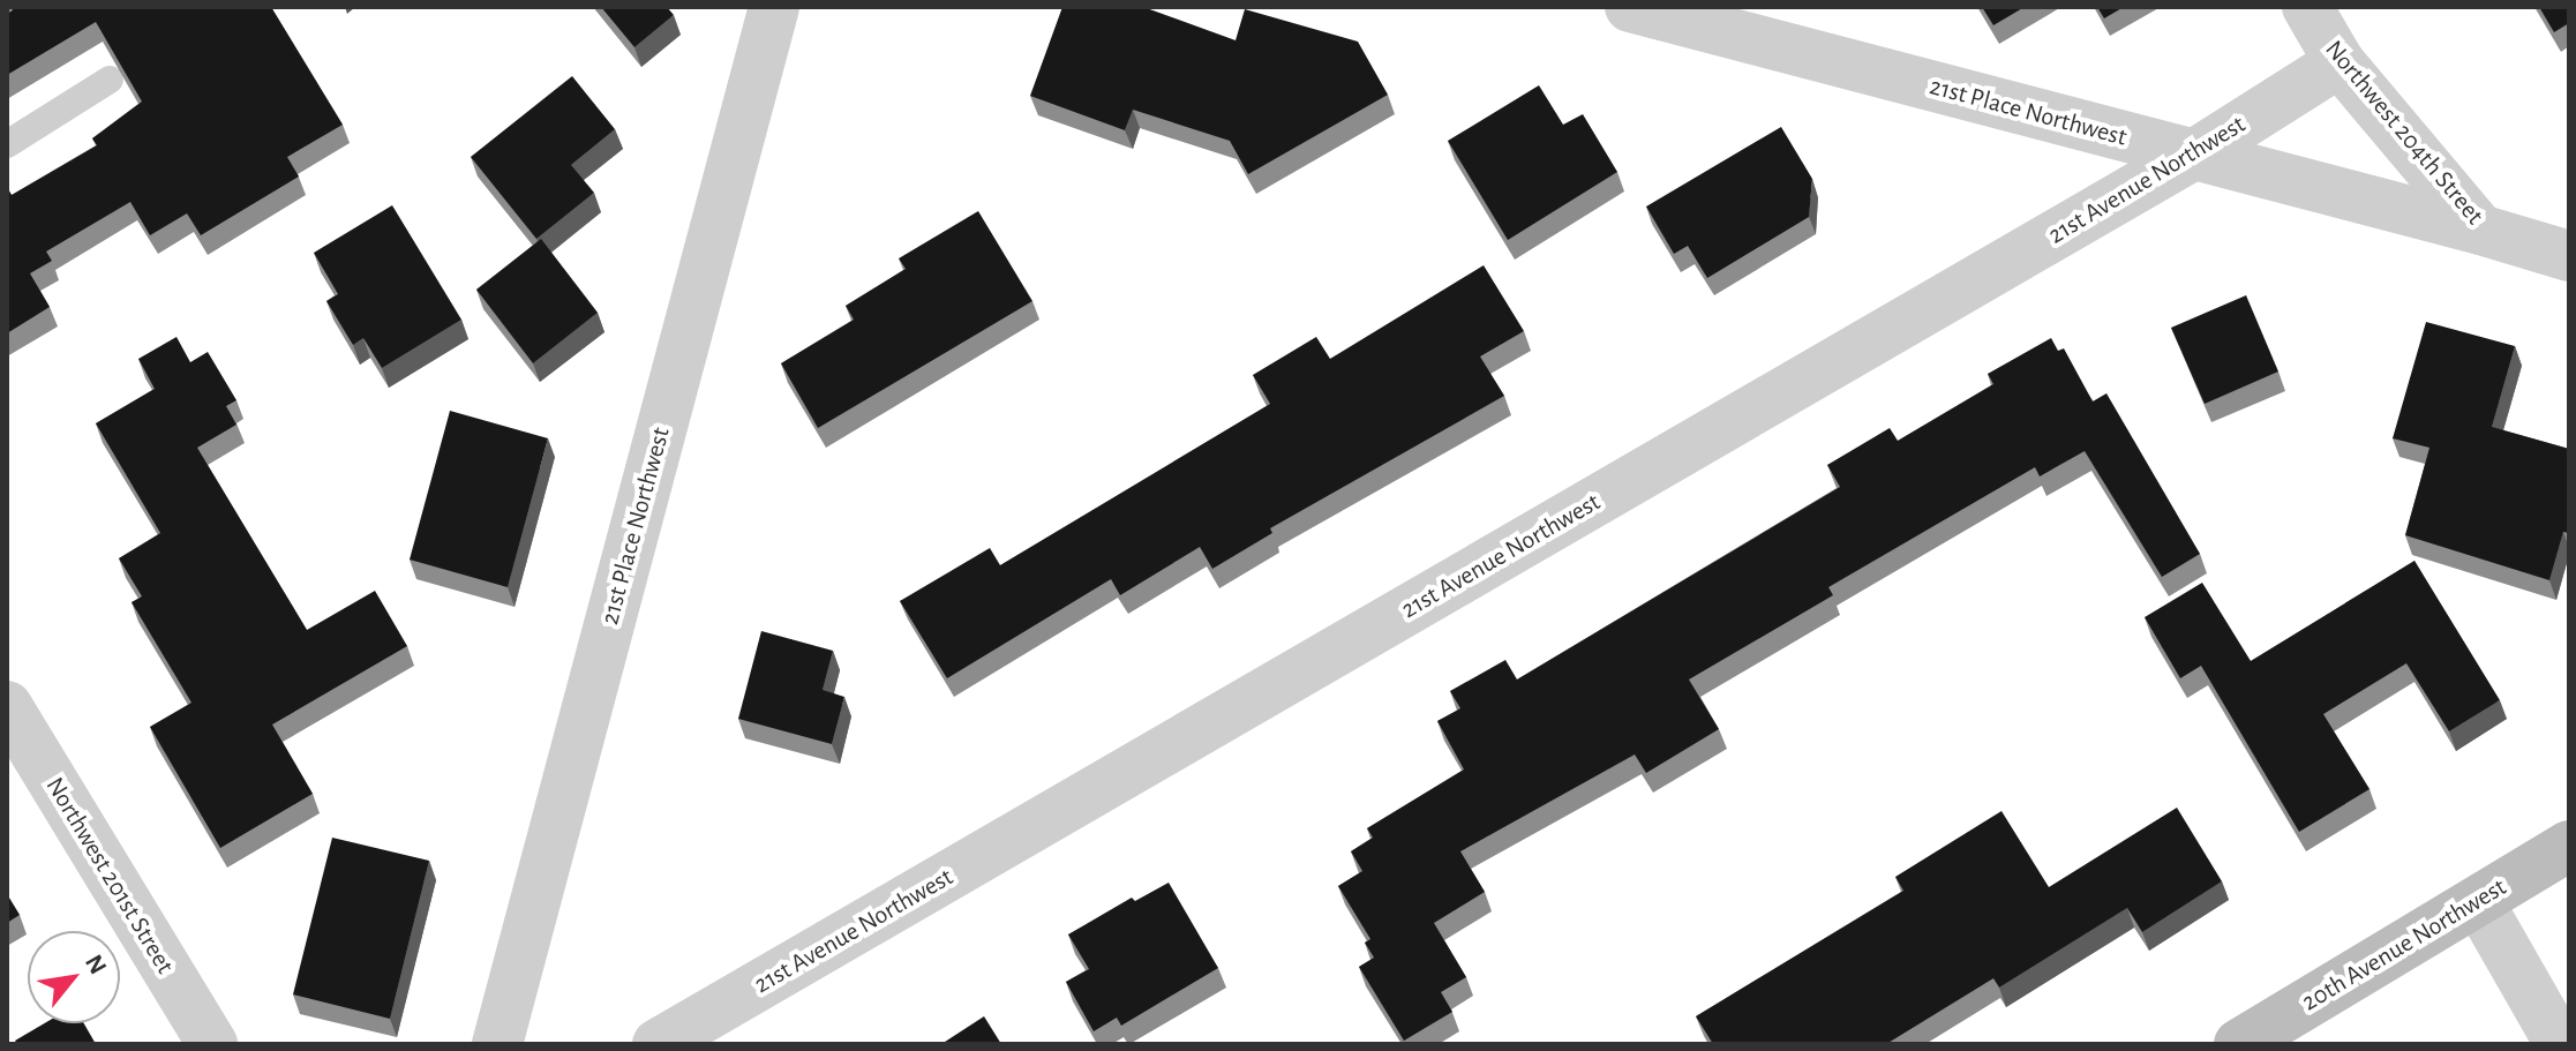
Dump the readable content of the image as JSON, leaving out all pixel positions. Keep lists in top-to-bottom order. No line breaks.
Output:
{"streets":{"street":["21st Place Northwest","Northwest 204th Street","21st Avenue Northwest","Northwest 201st Street","20th Avenue Northwest"]},"crossings":[["21st Place Northwest","Northwest 204th Street"],["21st Place Northwest","21st Avenue Northwest"],["Northwest 204th Street","21st Avenue Northwest"]],"north":"top right"}
